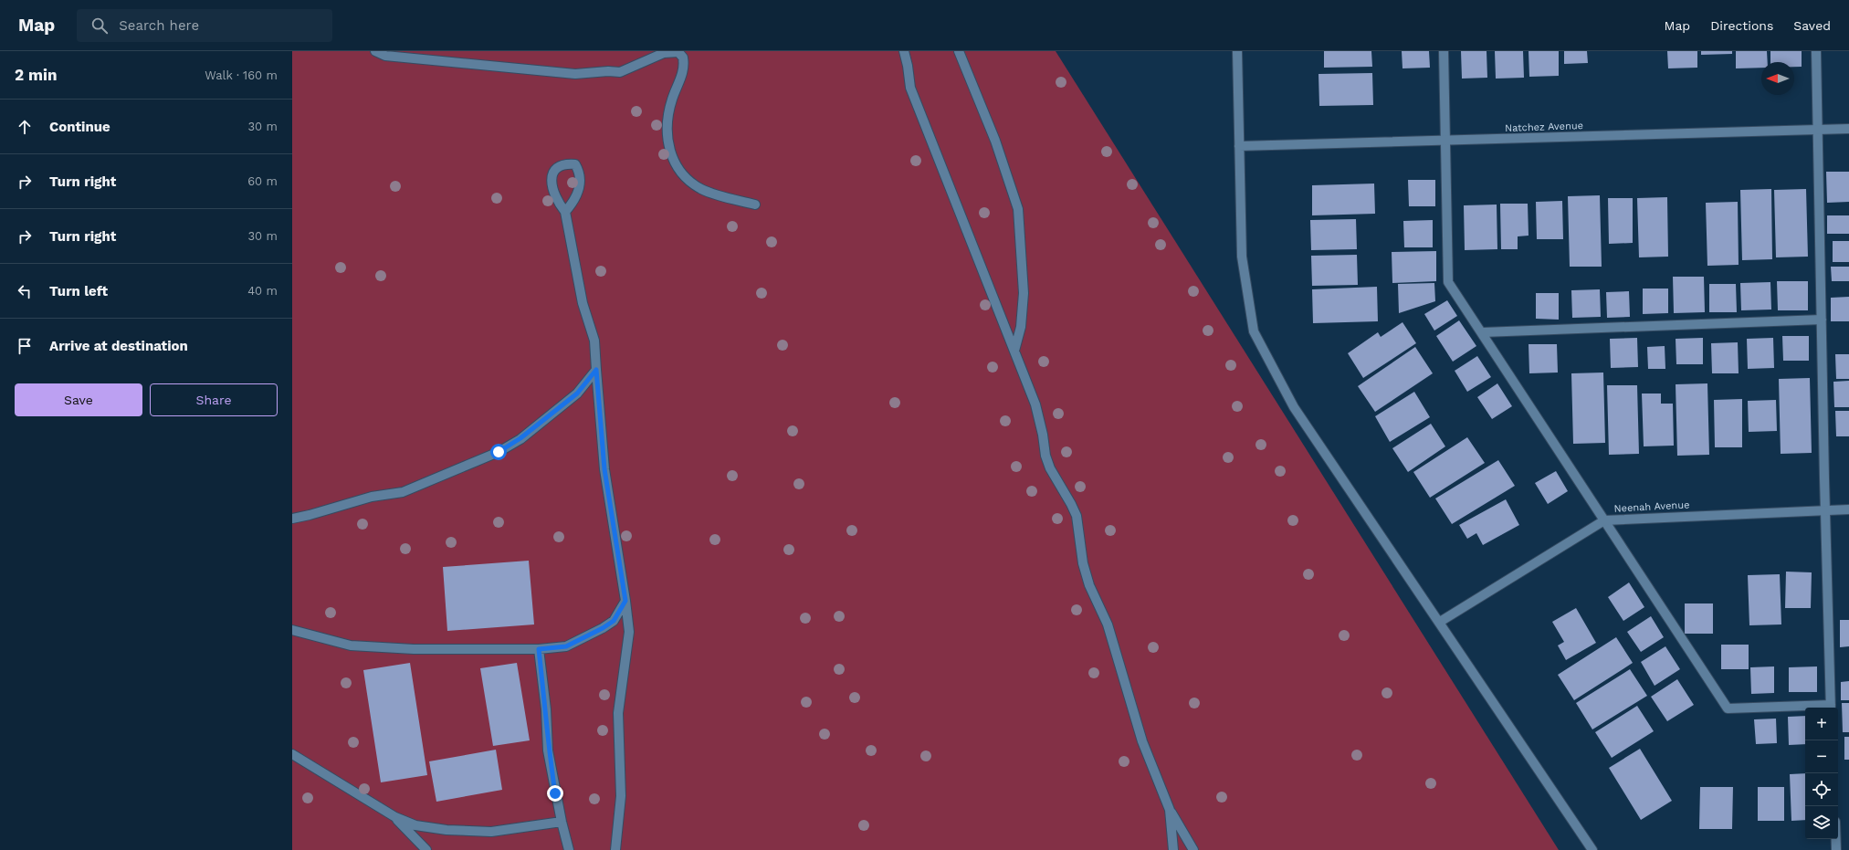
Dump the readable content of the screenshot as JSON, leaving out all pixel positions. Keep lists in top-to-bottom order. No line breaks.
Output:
{"streets":{"street":["Natchez Avenue","Neenah Avenue"]},"north":"left","page":{"header":"Map","search":"Search here","nav":["Map","Directions","Saved"],"heading":["2 min","Walk · 160 m"],"list":[["Continue","30 m"],["Turn right","60 m"],["Turn right","30 m"],["Turn left","40 m"],"Arrive at destination"],"buttons":["Save","Share"],"map_buttons":["+","−"]}}
